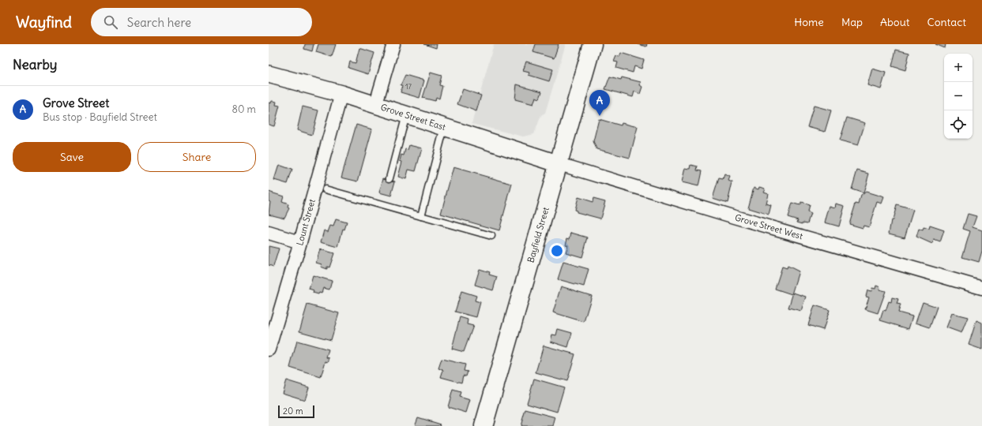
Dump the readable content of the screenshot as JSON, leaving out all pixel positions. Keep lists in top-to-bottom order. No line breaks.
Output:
{"streets":{"main road":["Bayfield Street"],"street":["Grove Street East","Lount Street","Grove Street West"]},"crossings":[["Grove Street East","Lount Street"],["Grove Street East","Grove Street West"],["Grove Street East","Bayfield Street"],["Grove Street West","Bayfield Street"]],"house_numbers":["17"],"scale_bar":"20 m","page":{"header":"Wayfind","search":"Search here","nav":["Home","Map","About","Contact"],"heading":"Nearby","map_buttons":["+","−"],"list":[{"mark":"A","name":"Grove Street","note":"Bus stop · Bayfield Street","value":"80 m"}],"pins":"A","buttons":["Save","Share"],"scale":"20 m"}}
